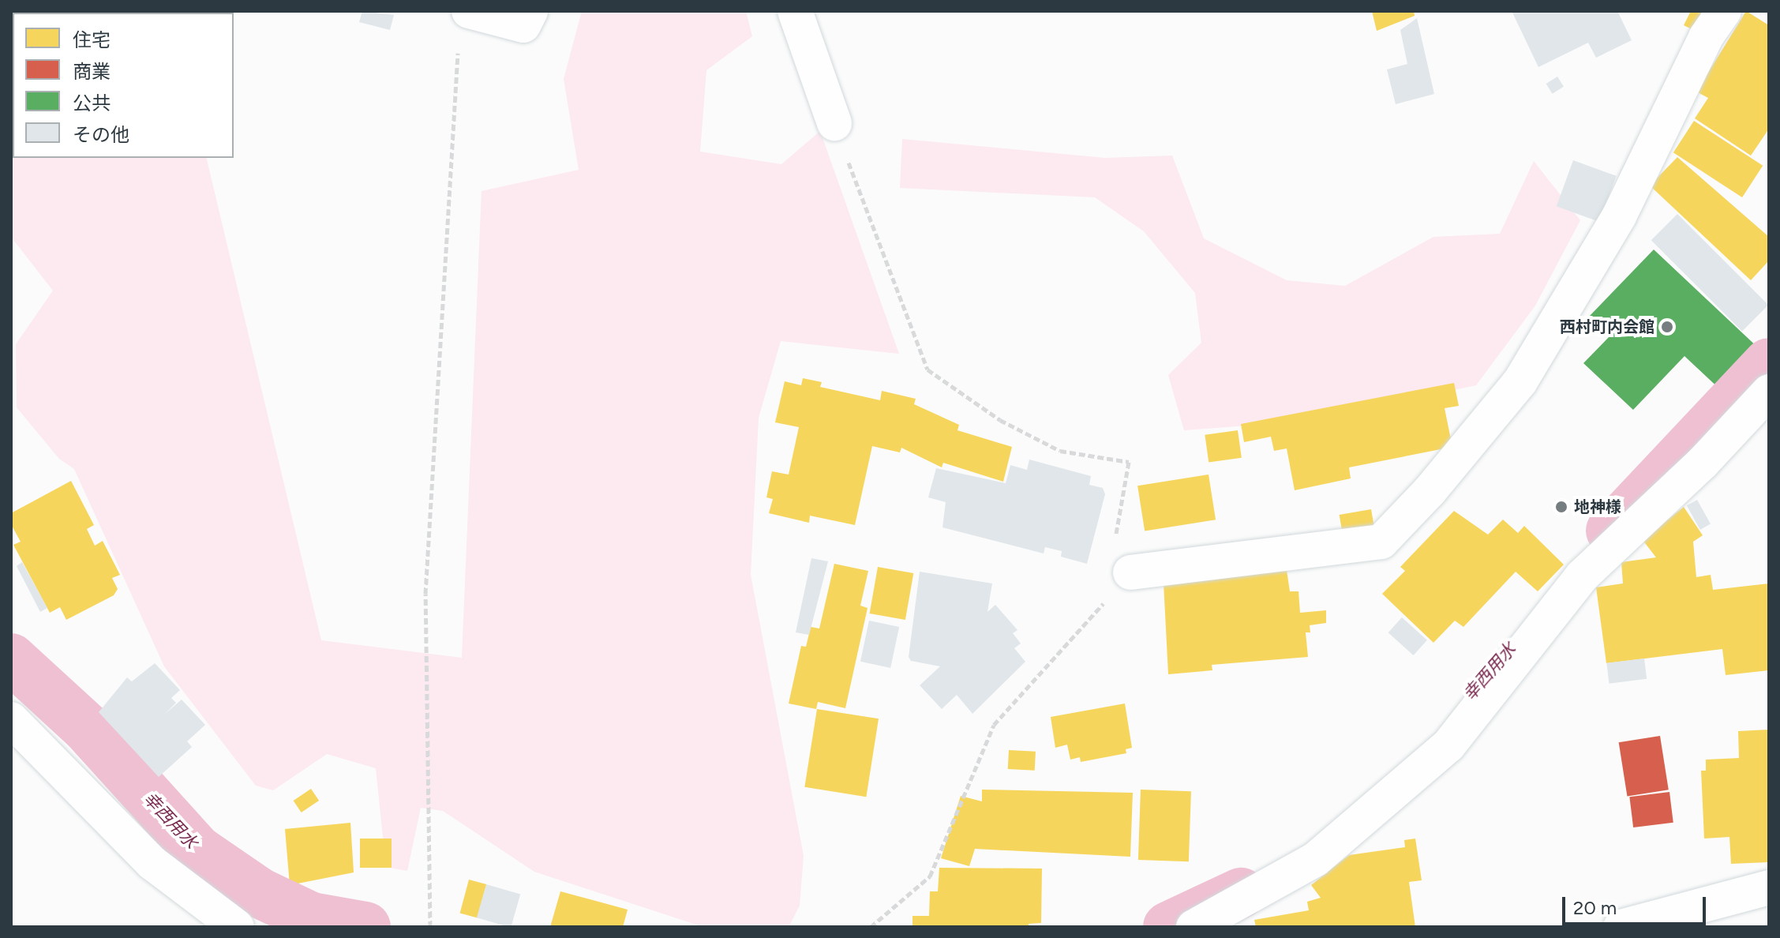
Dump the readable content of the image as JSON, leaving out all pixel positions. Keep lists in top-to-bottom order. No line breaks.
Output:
{"water":["幸西用水"],"places":["西村町内会館","地神様"],"legend":["住宅","商業","公共","その他"],"scale_bar":"20 m"}
